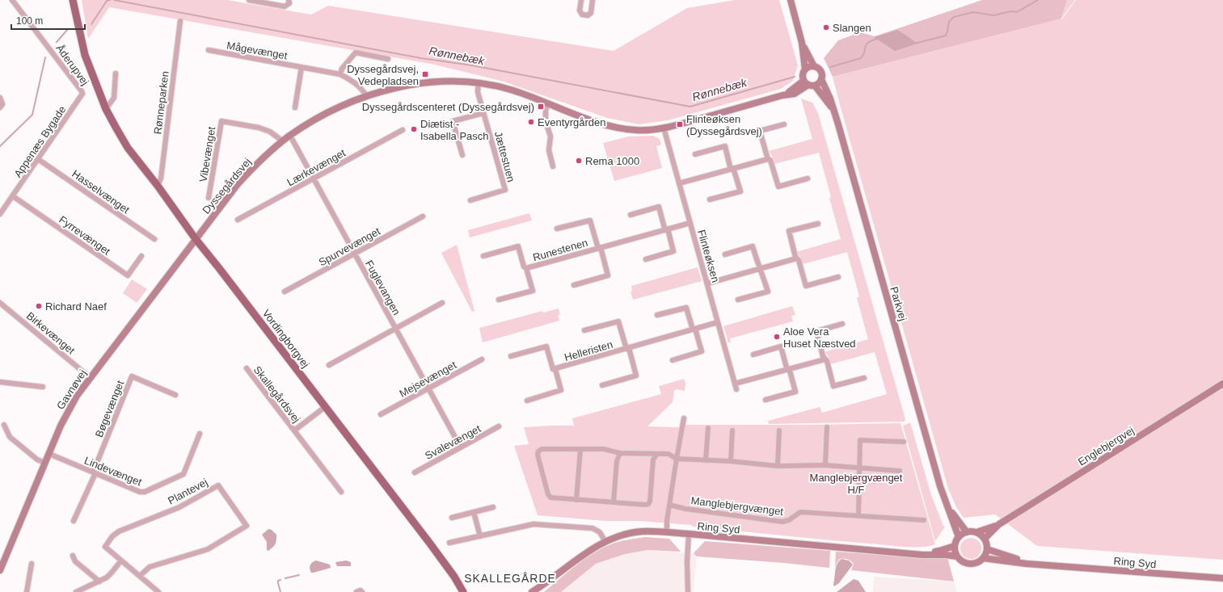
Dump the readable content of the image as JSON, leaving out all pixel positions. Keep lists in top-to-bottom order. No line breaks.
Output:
{"streets":{"main road":["Vordingborgvej"],"street":["Mågevænget","Åderupvej","Rønneparken","Appenæs Bygade","Vibevænget","Jættestuen","Lærkevænget","Dyssegårdsvej","Hasselvænget","Fyrrevænget","Spurvevænget","Runestenen","Flinteøksen","Fuglevangen","Parkvej","Birkevænget","Helleristen","Mejsevænget","Gavnøvej","Skallegårdsvej","Bøgevænget","Svalevænget","Englebjergvej","Lindevænget","Plantevej","Manglebjergvænget","Ring Syd"]},"crossings":[["Mågevænget","Dyssegårdsvej"],["Åderupvej","Appenæs Bygade"],["Rønneparken","Vordingborgvej"],["Appenæs Bygade","Hasselvænget"],["Appenæs Bygade","Fyrrevænget"],["Vibevænget","Dyssegårdsvej"],["Jættestuen","Dyssegårdsvej"],["Lærkevænget","Fuglevangen"],["Dyssegårdsvej","Flinteøksen"],["Dyssegårdsvej","Fuglevangen"],["Dyssegårdsvej","Parkvej"],["Dyssegårdsvej","Vordingborgvej"],["Dyssegårdsvej","Gavnøvej"],["Spurvevænget","Fuglevangen"],["Runestenen","Flinteøksen"],["Flinteøksen","Helleristen"],["Fuglevangen","Mejsevænget"],["Fuglevangen","Svalevænget"],["Parkvej","Englebjergvej"],["Parkvej","Ring Syd"],["Birkevænget","Gavnøvej"],["Vordingborgvej","Gavnøvej"],["Vordingborgvej","Skallegårdsvej"],["Gavnøvej","Lindevænget"],["Bøgevænget","Lindevænget"],["Englebjergvej","Ring Syd"]],"districts":["SKALLEGÅRDE"],"water":["Rønnebæk"],"parks":["Manglebjergvænget H/F"],"places":{"other":["Slangen","Eventyrgården","Diætist - Isabella Pasch","Rema 1000","Richard Naef","Aloe Vera Huset Næstved"],"transit":["Dyssegårdsvej, Vedepladsen","Dyssegårdscenteret (Dyssegårdsvej)","Flinteøksen (Dyssegårdsvej)"]},"scale_bar":"100 m"}
